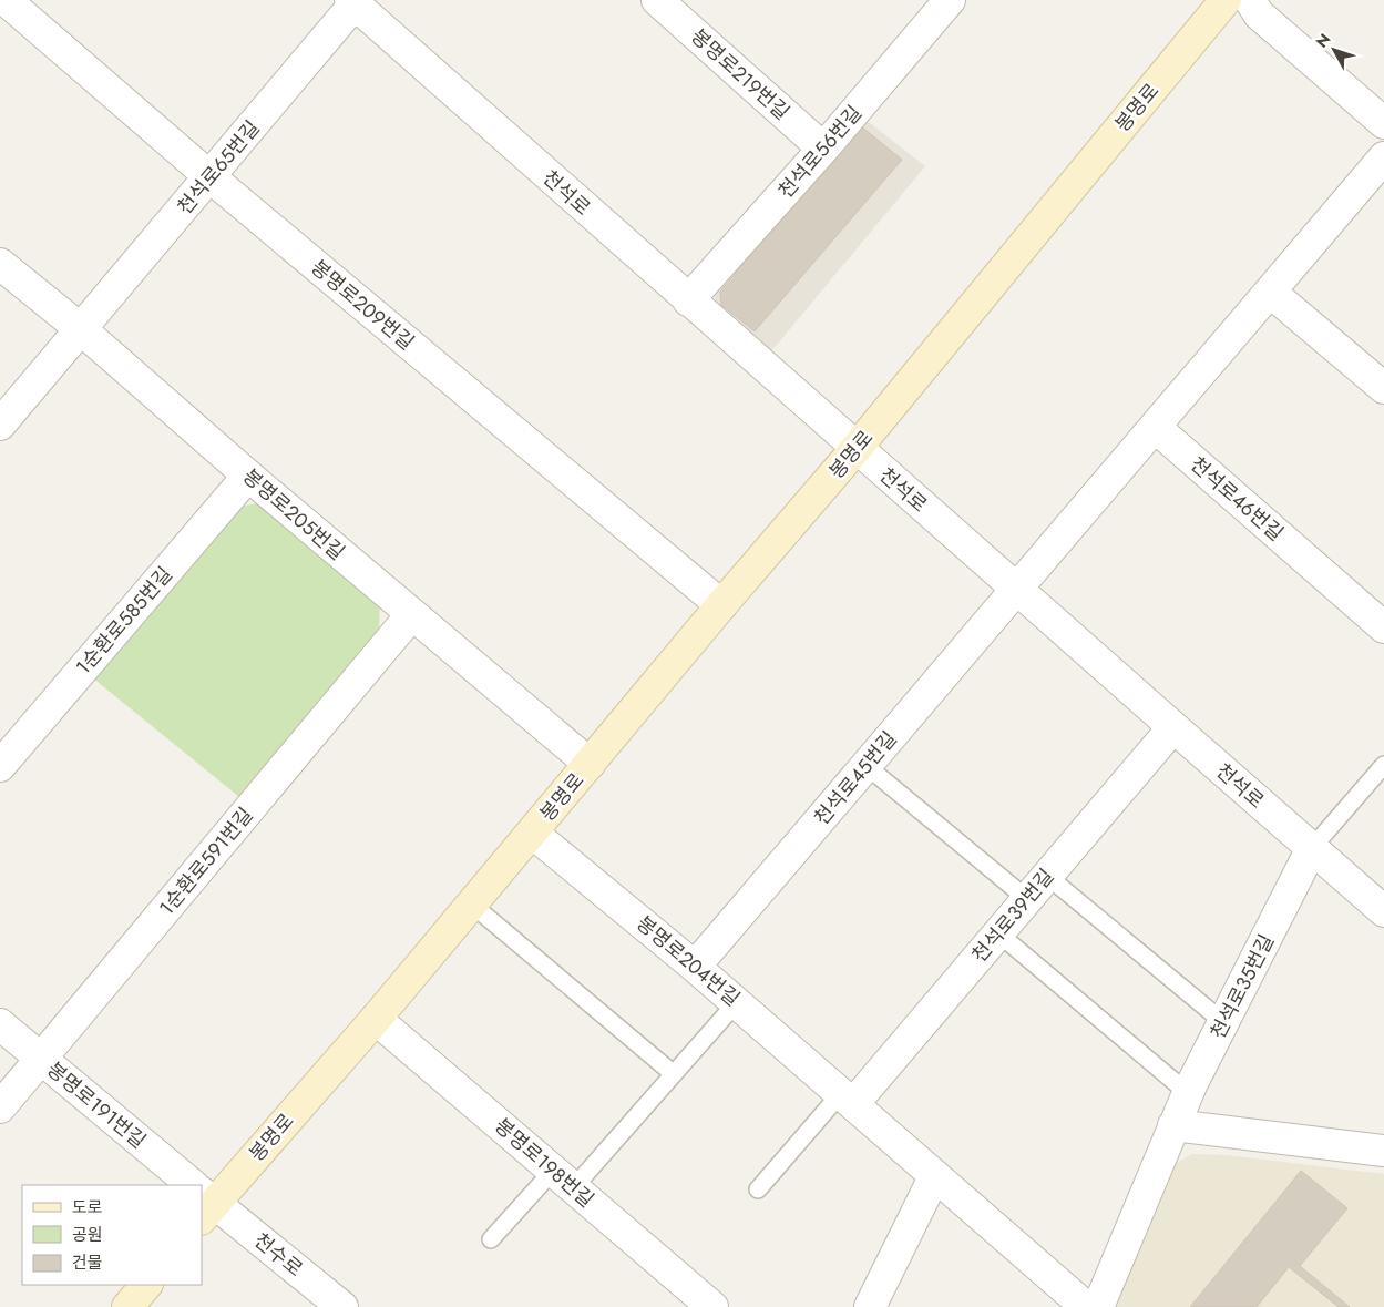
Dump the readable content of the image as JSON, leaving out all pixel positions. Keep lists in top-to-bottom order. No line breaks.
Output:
{"streets":{"street":["봉명로219번길","봉명로","천석로56번길","천석로65번길","천석로","봉명로209번길","천석로46번길","봉명로205번길","1순환로585번길","천석로45번길","1순환로591번길","천석로39번길","봉명로204번길","천석로35번길","봉명로191번길","봉명로198번길","천수로"]},"crossings":[["봉명로219번길","천석로56번길"],["봉명로","천석로"],["봉명로","봉명로209번길"],["봉명로","봉명로205번길"],["봉명로","봉명로204번길"],["봉명로","봉명로198번길"],["봉명로","천수로"],["천석로56번길","천석로"],["천석로65번길","천석로"],["천석로65번길","봉명로209번길"],["천석로65번길","봉명로205번길"],["천석로","천석로45번길"],["천석로","천석로39번길"],["천석로","천석로35번길"],["봉명로205번길","1순환로585번길"],["봉명로205번길","1순환로591번길"],["천석로45번길","봉명로204번길"],["1순환로591번길","봉명로191번길"],["천석로39번길","봉명로204번길"]],"legend":["도로","공원","건물"],"north":"top left"}
